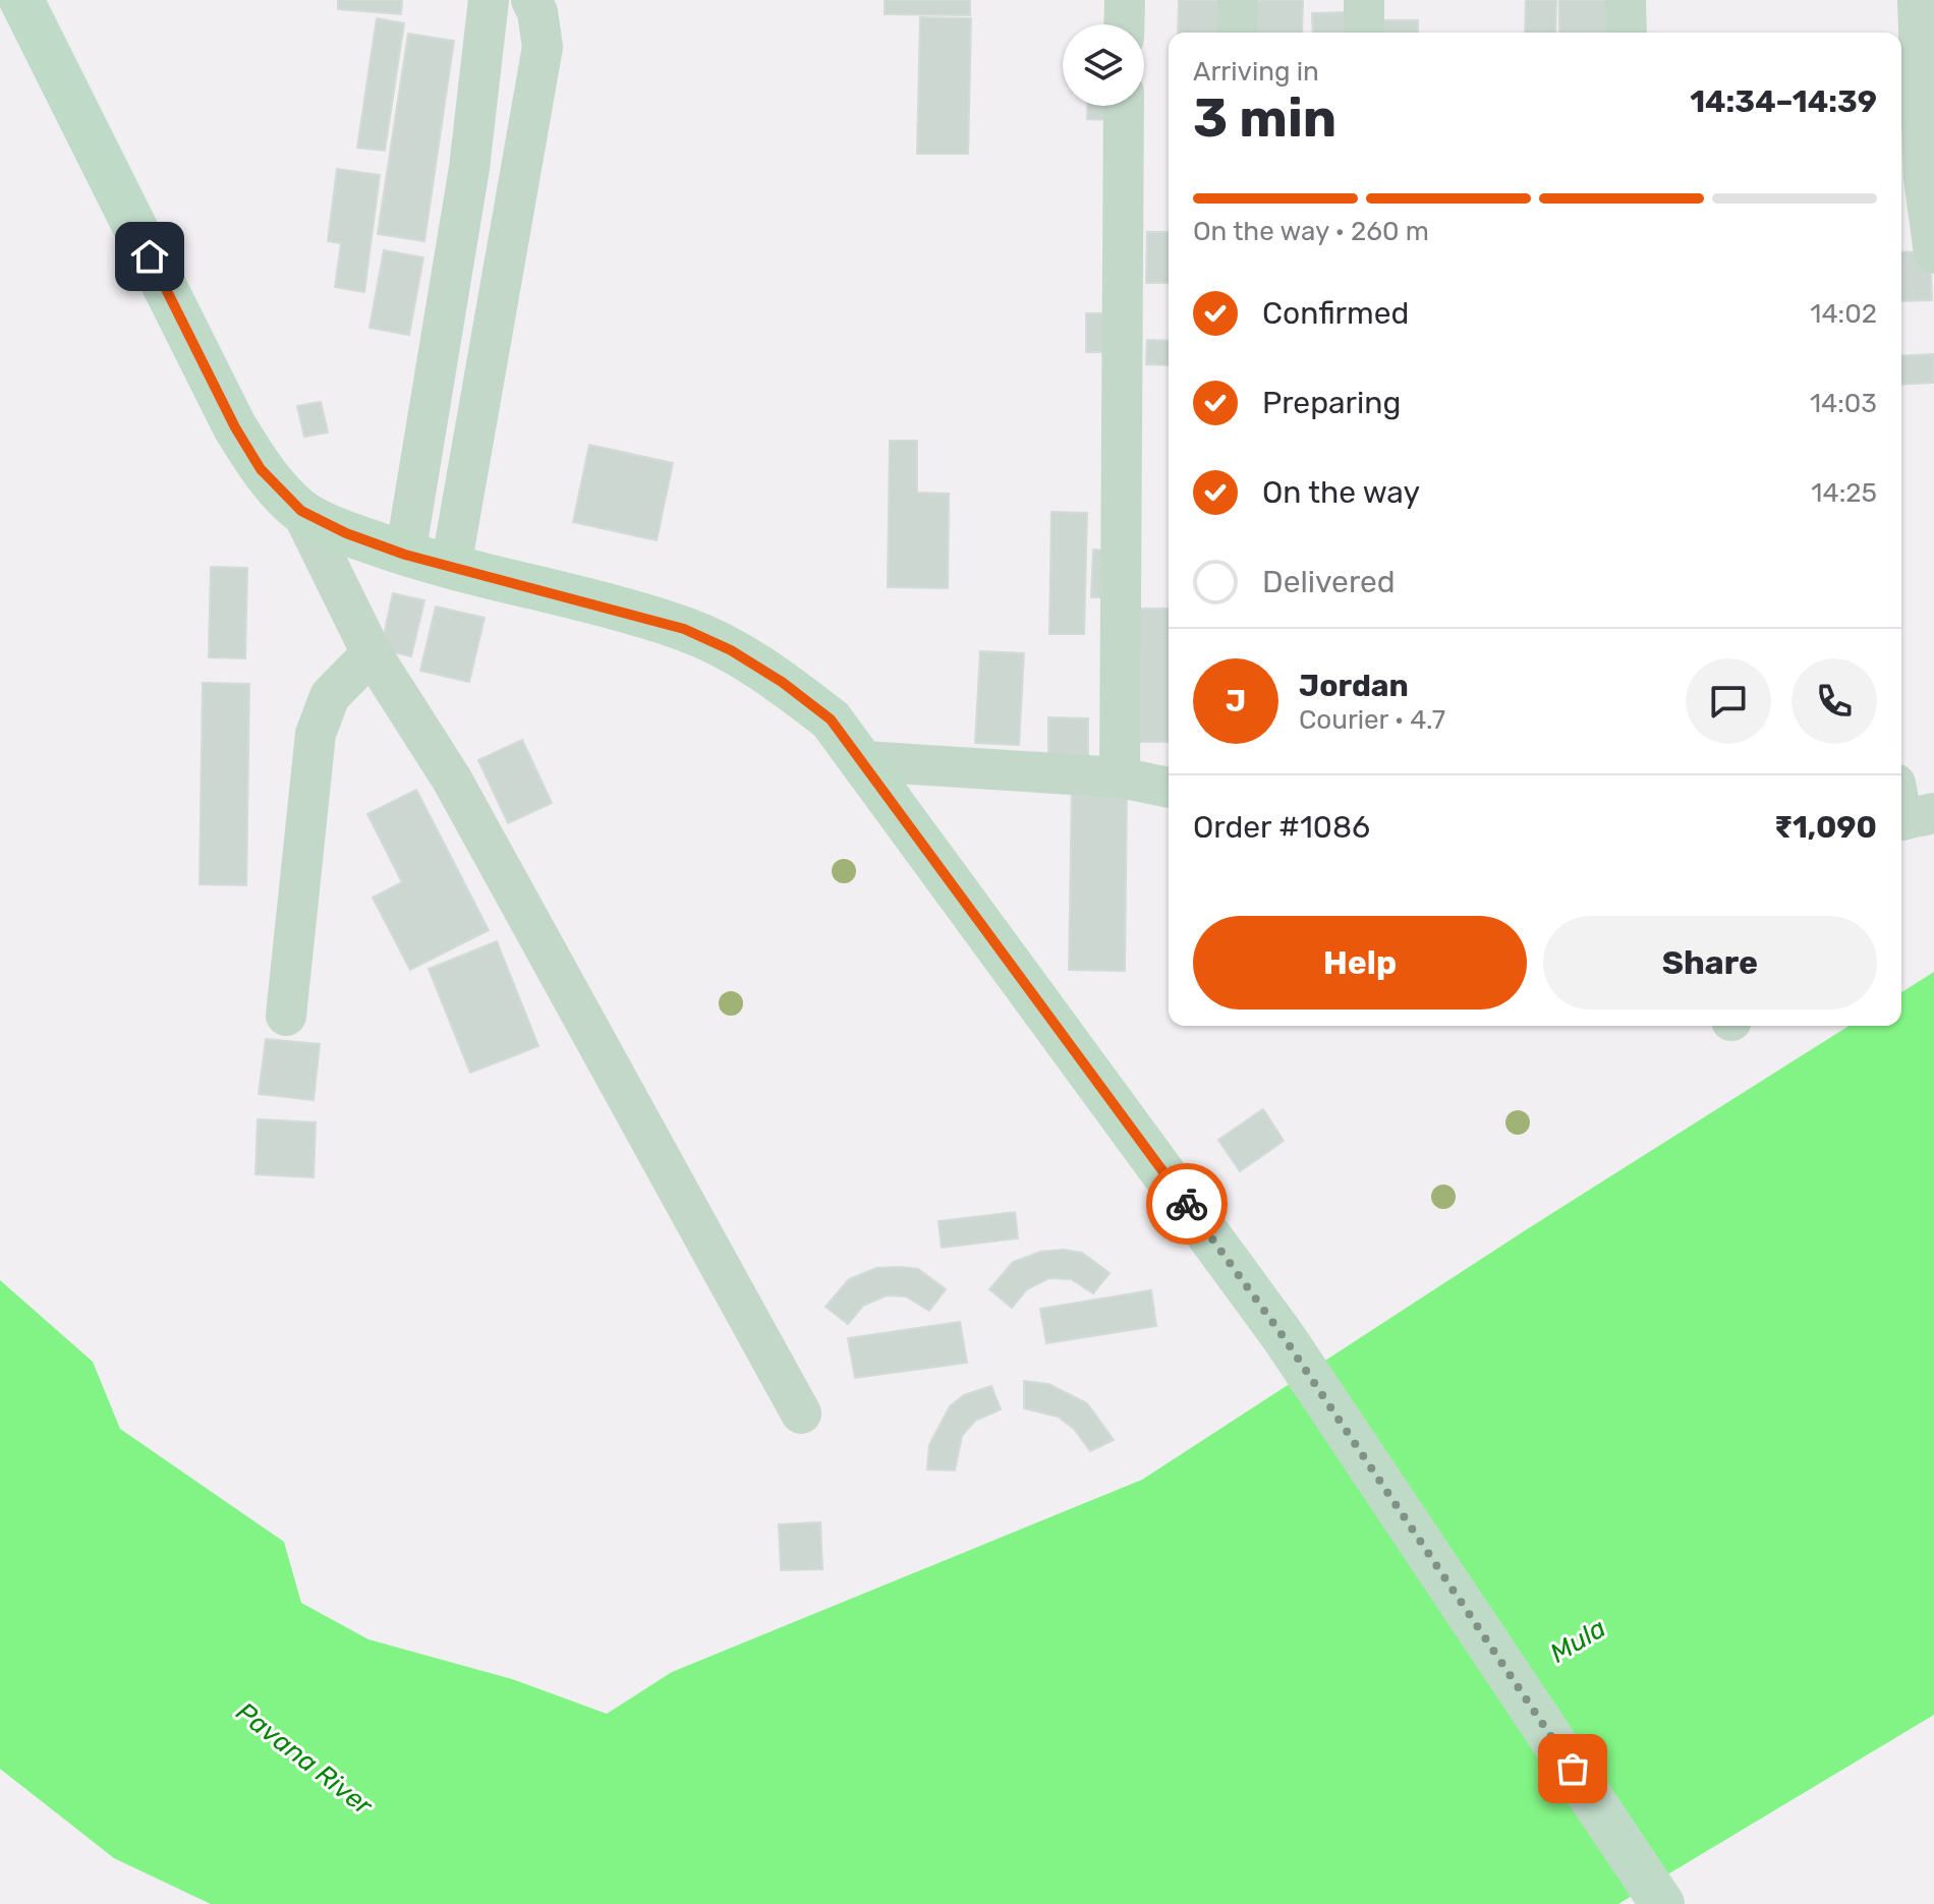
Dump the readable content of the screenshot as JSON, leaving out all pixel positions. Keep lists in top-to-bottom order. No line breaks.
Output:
{"water":["Mula","Pavana River"],"page":{"heading":["3 min","Arriving in","14:34–14:39"],"panel":["Jordan","Courier · 4.7","Order #1086","₹1,090"],"bar":"On the way · 260 m","list":[["Confirmed","14:02"],["Preparing","14:03"],["On the way","14:25"],"Delivered"],"round":"J","buttons":["Help","Share"]}}
